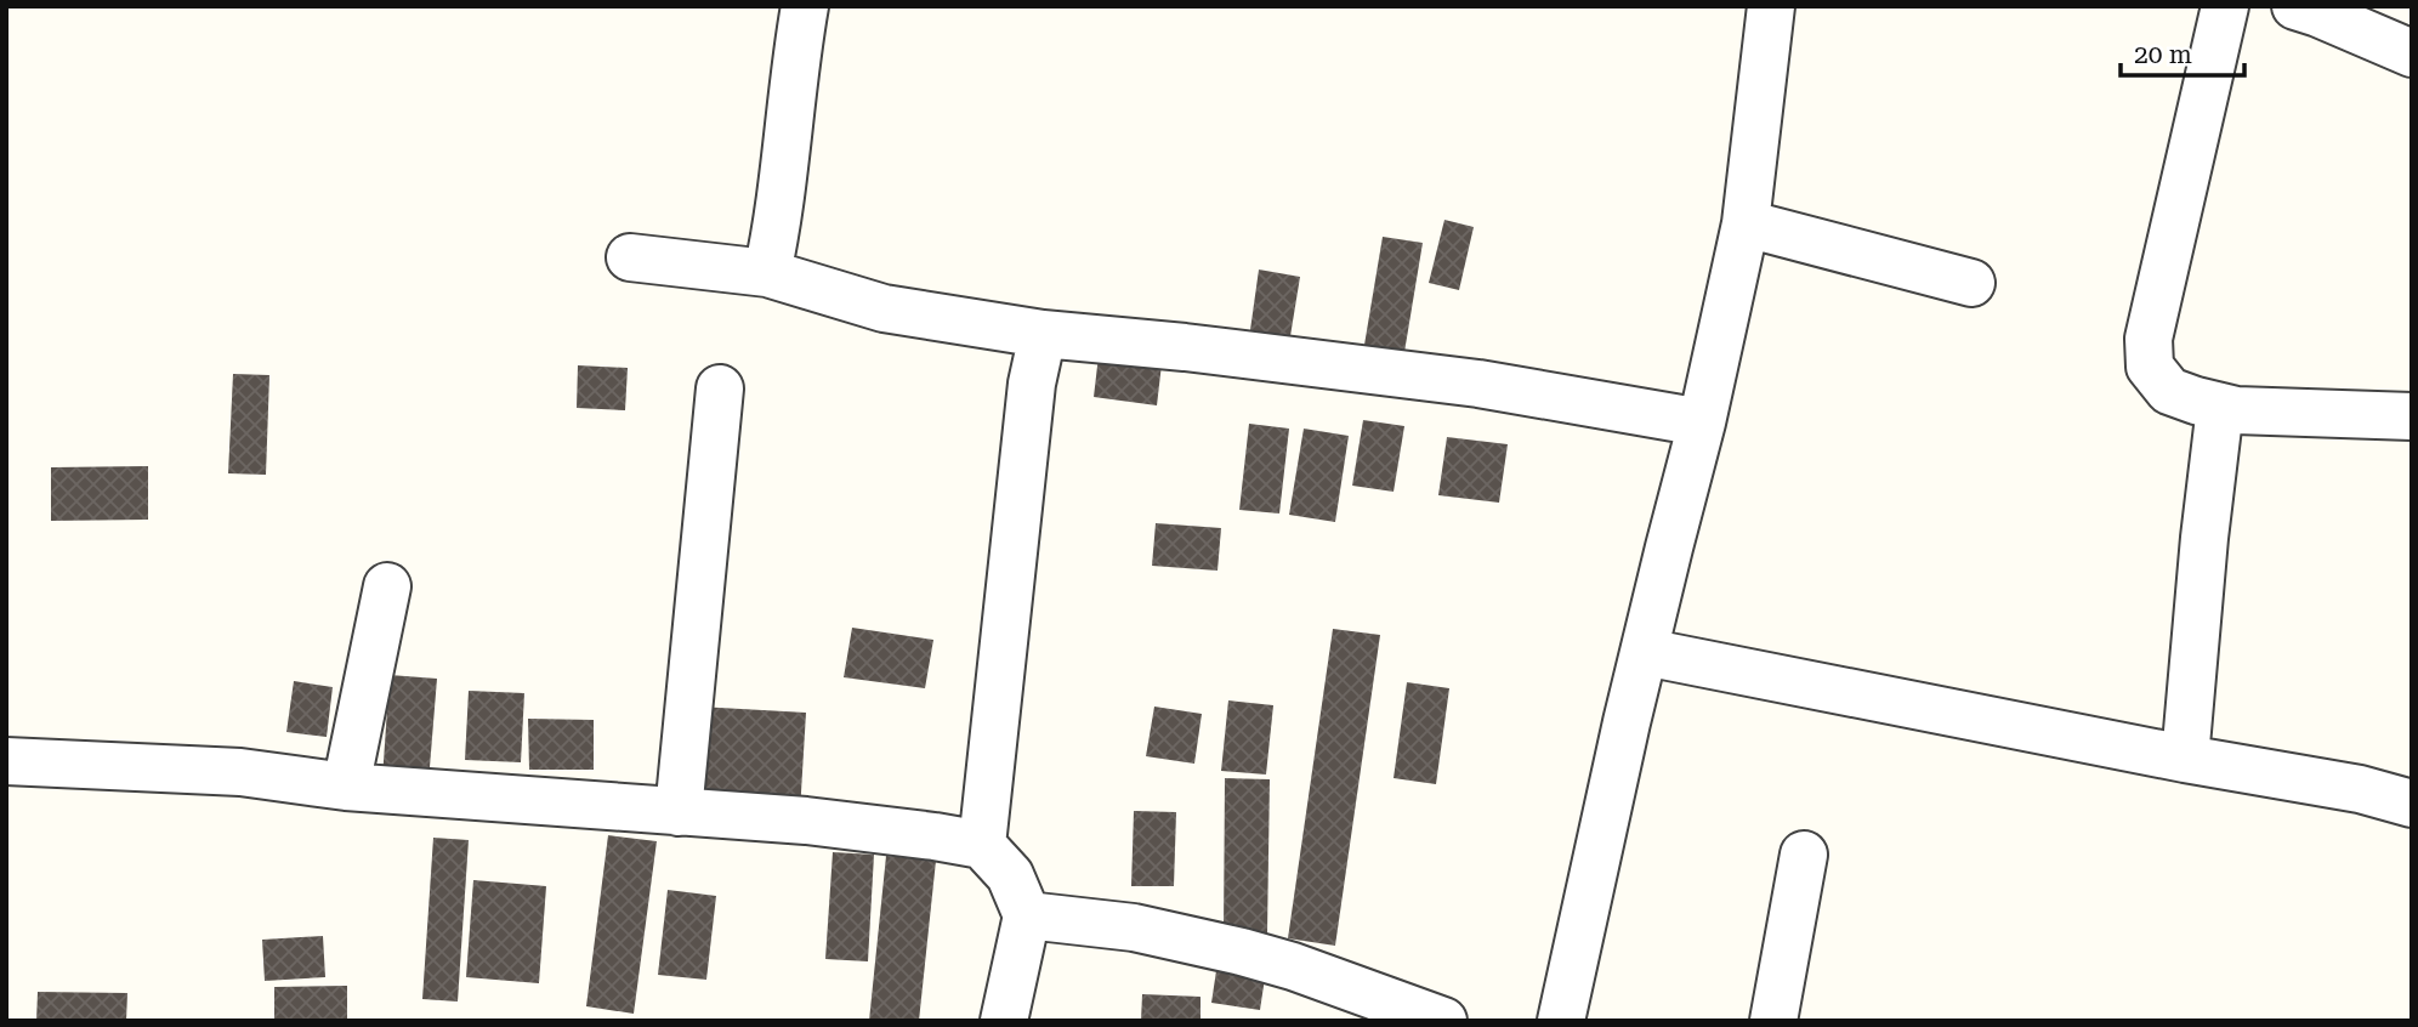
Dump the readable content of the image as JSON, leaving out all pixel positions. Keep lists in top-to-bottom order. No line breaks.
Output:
{"scale_bar":"20 m"}
